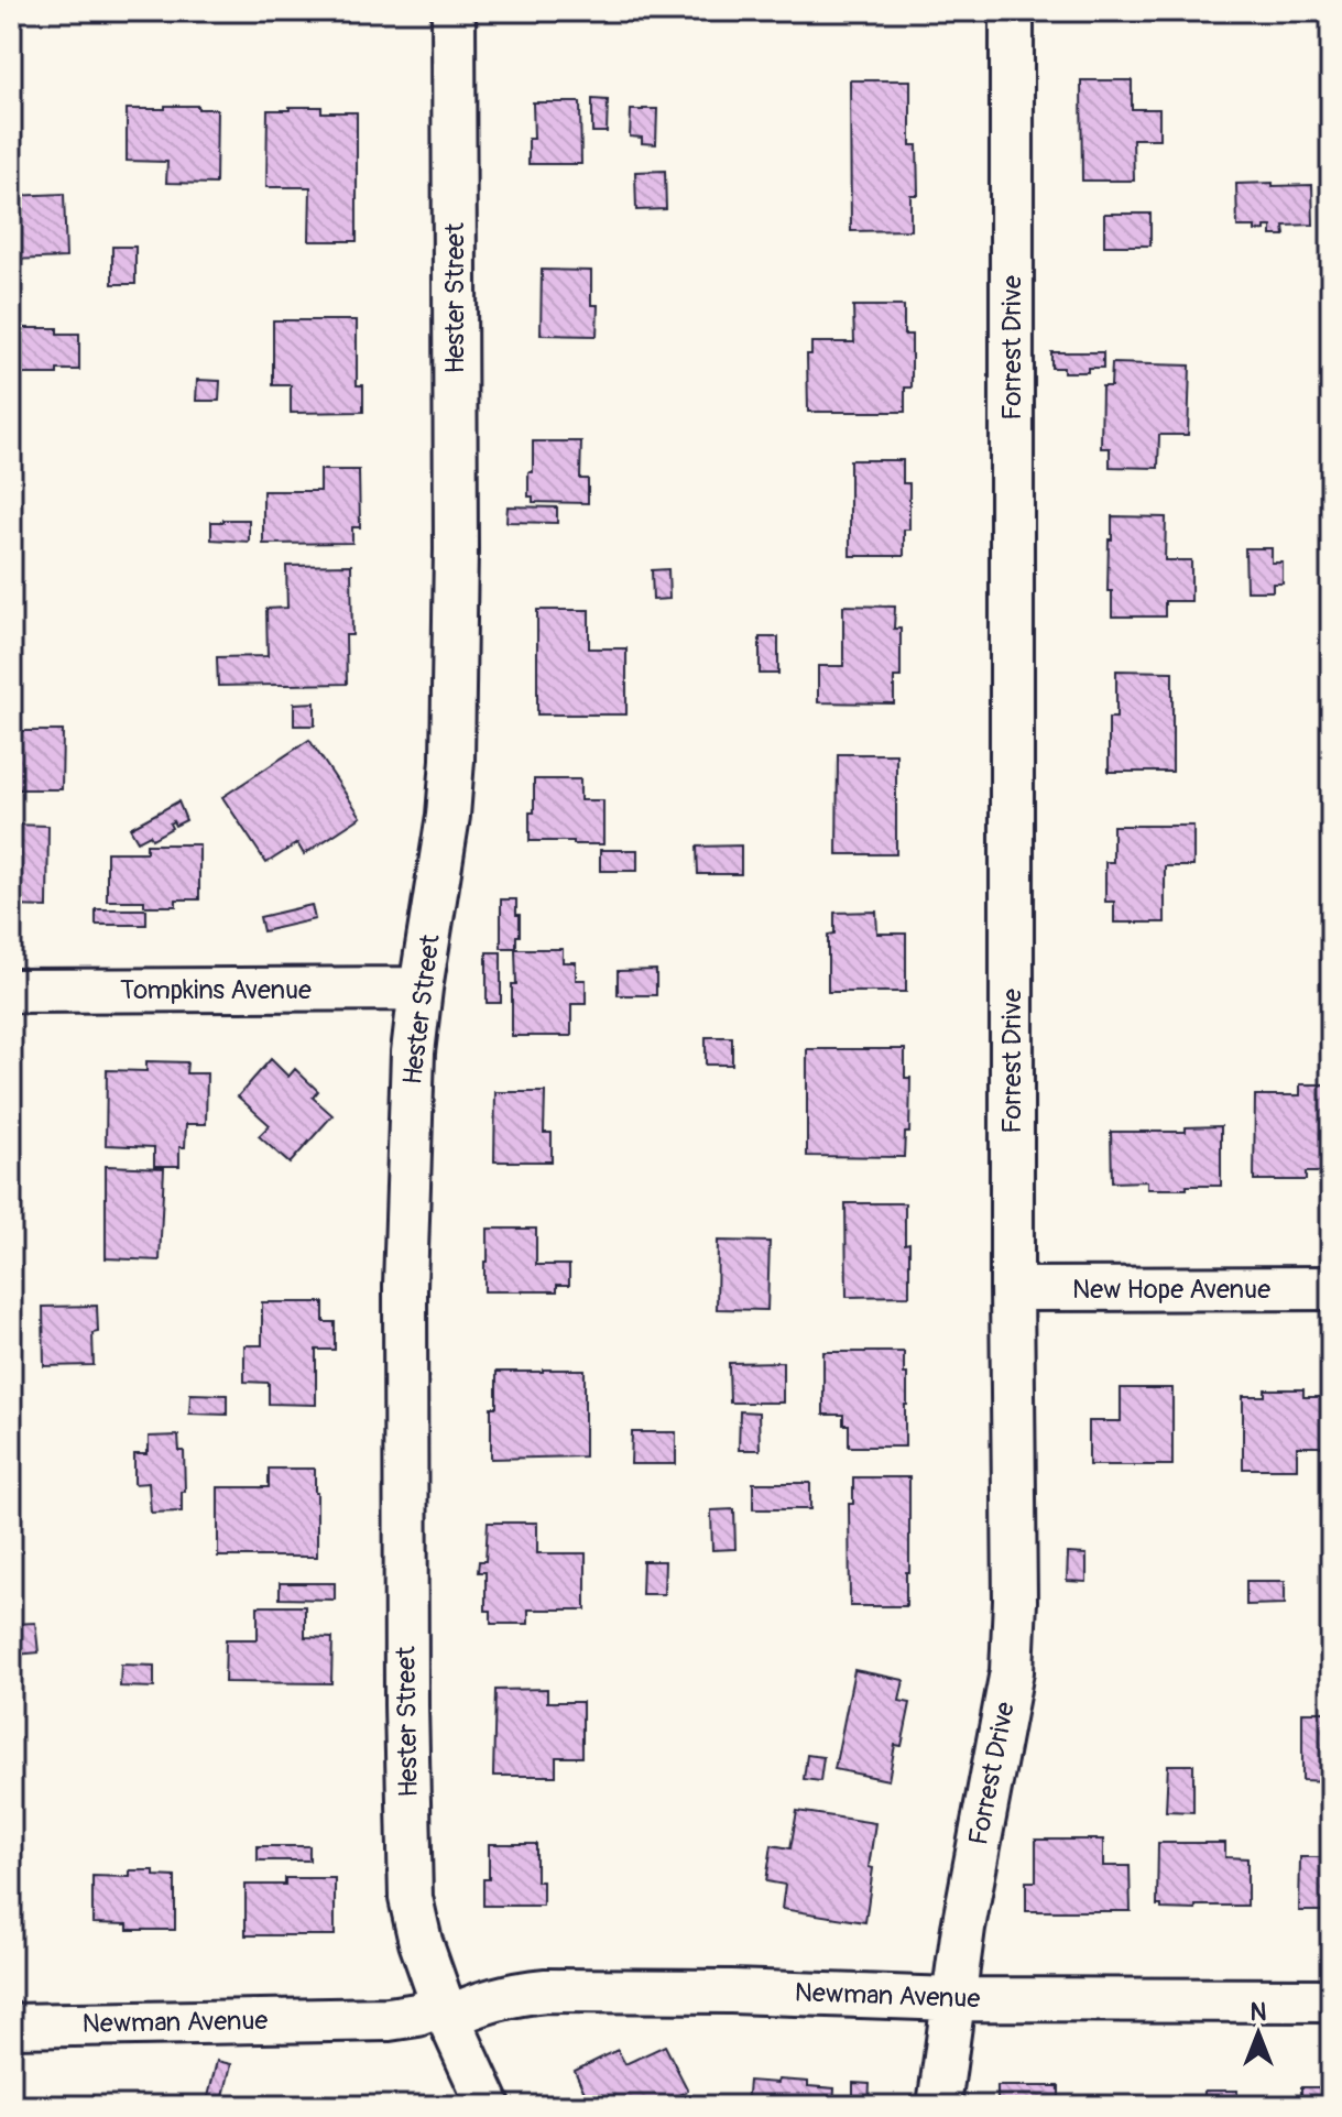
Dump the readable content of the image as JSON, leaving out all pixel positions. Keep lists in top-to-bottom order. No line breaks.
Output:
{"streets":{"street":["Hester Street","Forrest Drive","Tompkins Avenue","New Hope Avenue","Newman Avenue"]},"crossings":[["Hester Street","Tompkins Avenue"],["Hester Street","Newman Avenue"],["Forrest Drive","New Hope Avenue"],["Forrest Drive","Newman Avenue"]],"north":"top"}
